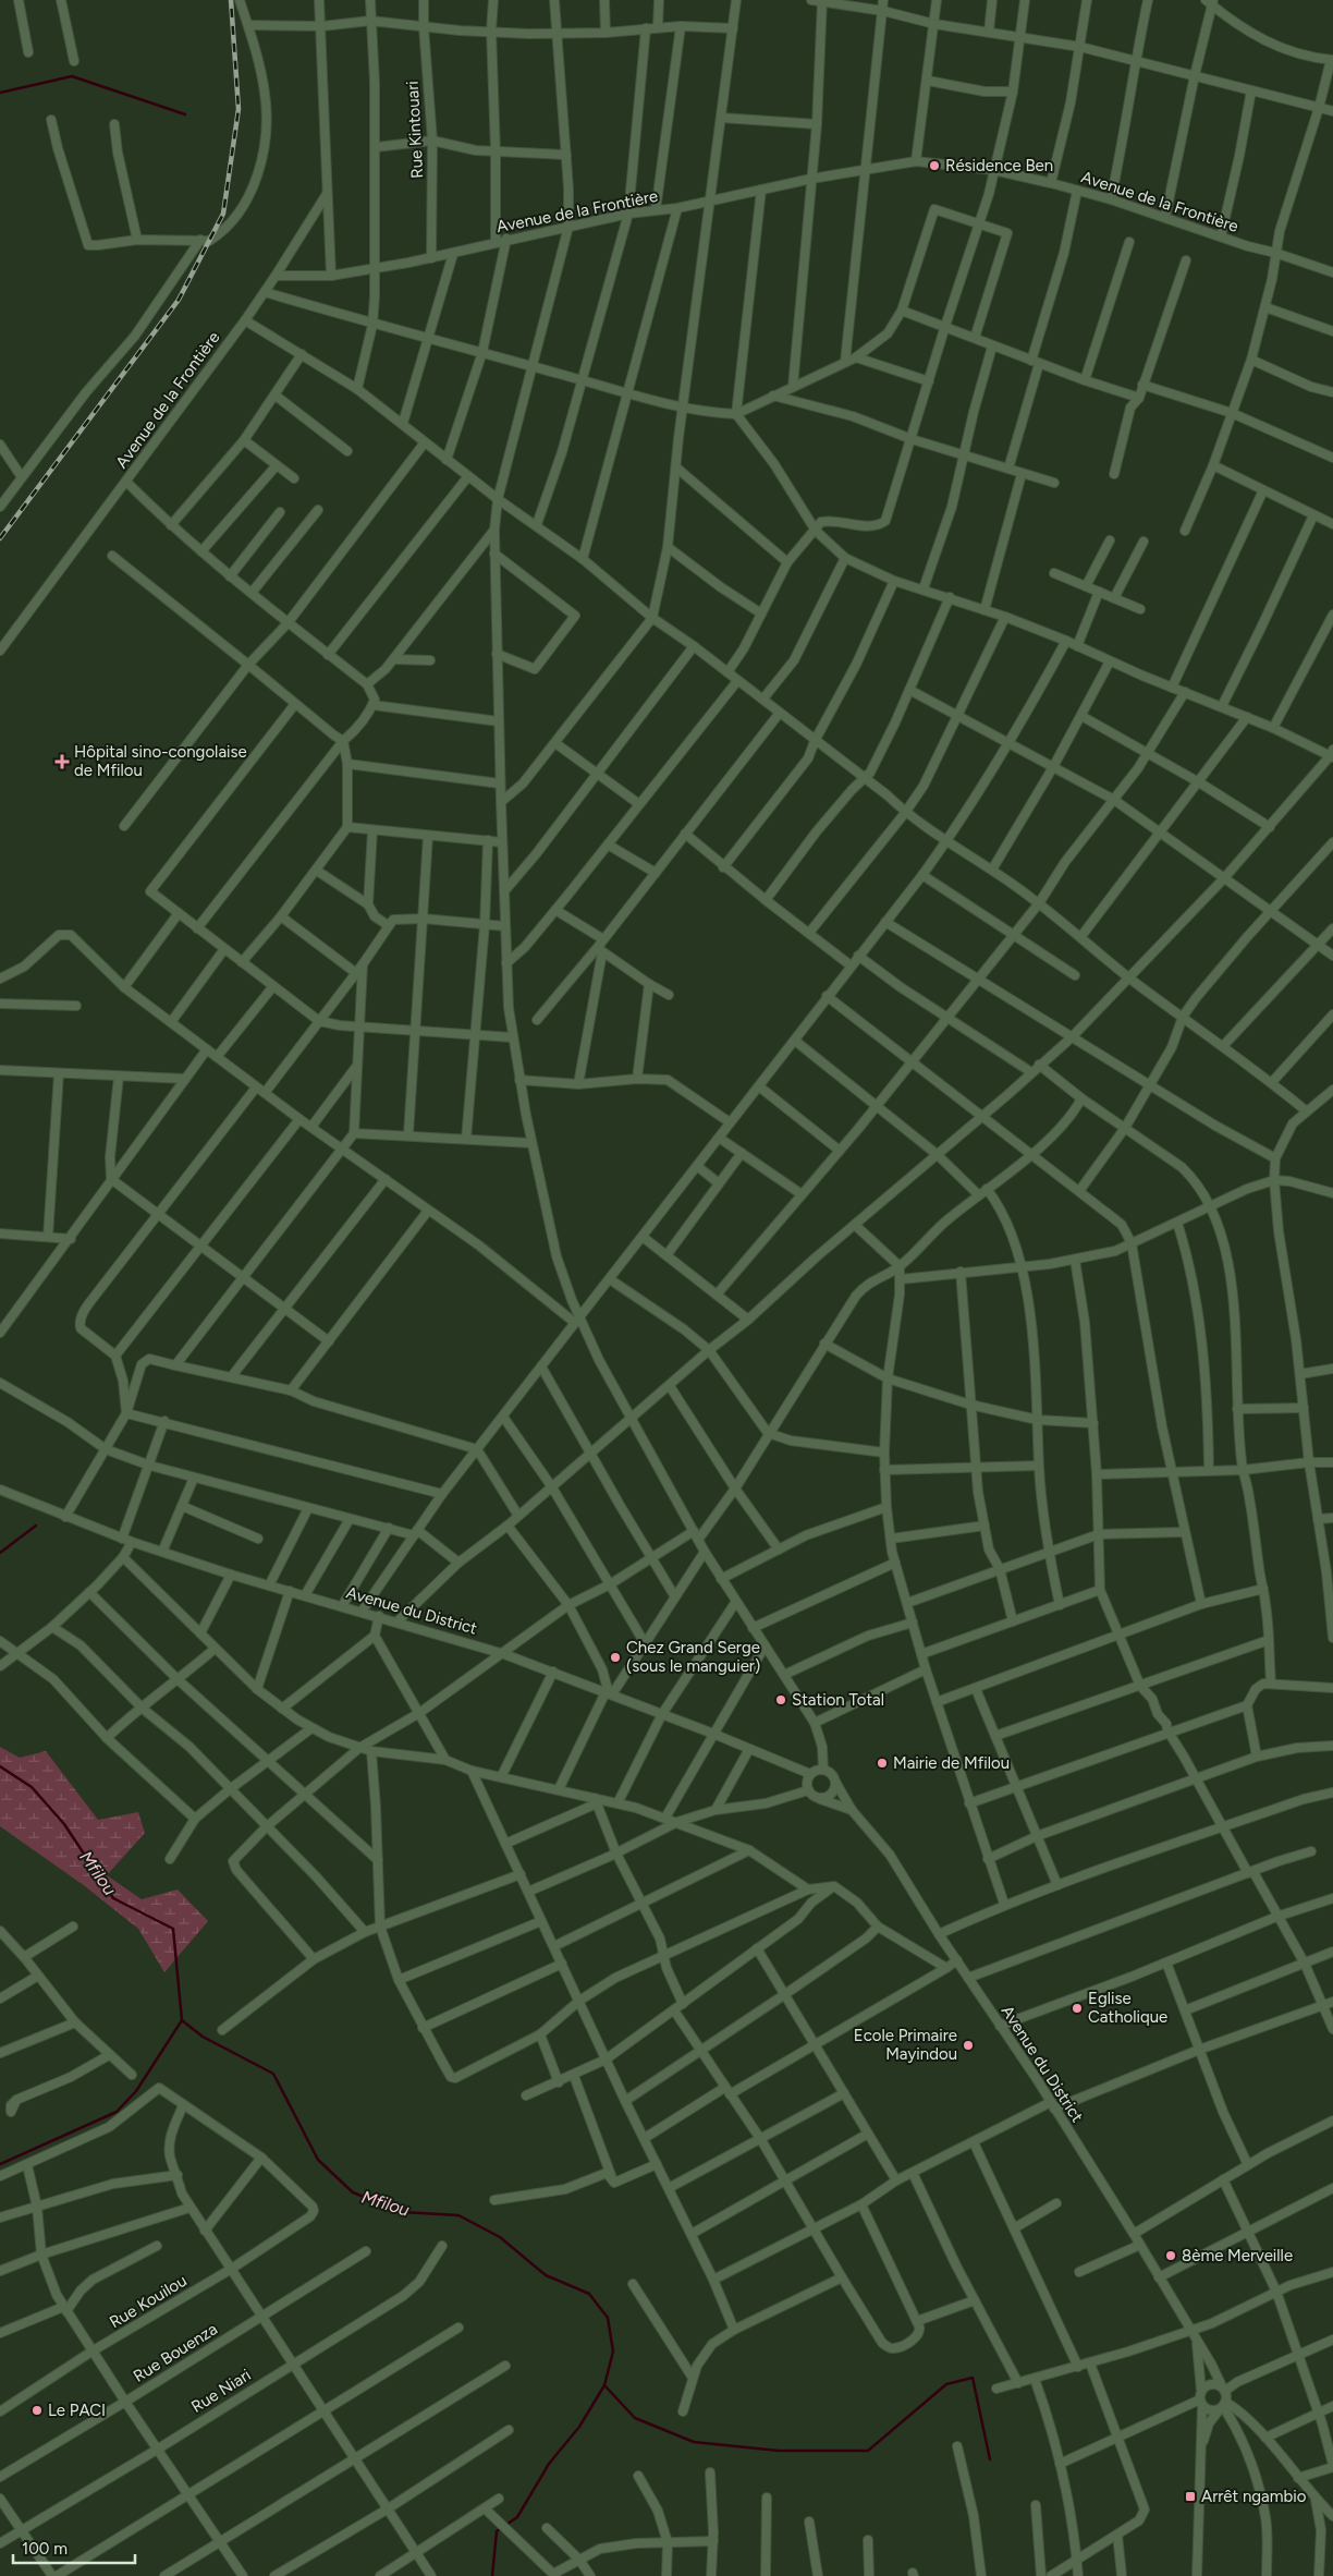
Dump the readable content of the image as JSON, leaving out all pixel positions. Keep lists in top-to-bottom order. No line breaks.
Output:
{"streets":{"street":["Rue Kintouari","Avenue de la Frontière","Avenue du District","Rue Kouilou","Rue Bouenza","Rue Niari"]},"crossings":[["Rue Kintouari","Avenue de la Frontière"]],"water":["Mfilou"],"places":{"other":["Résidence Ben","Chez Grand Serge (sous le manguier)","Station Total","Mairie de Mfilou","Eglise Catholique","Ecole Primaire Mayindou","8ème Merveille","Le PACI"],"health":["Hôpital sino-congolaise de Mfilou"],"transit":["Arrêt ngambio"]},"scale_bar":"100 m"}
